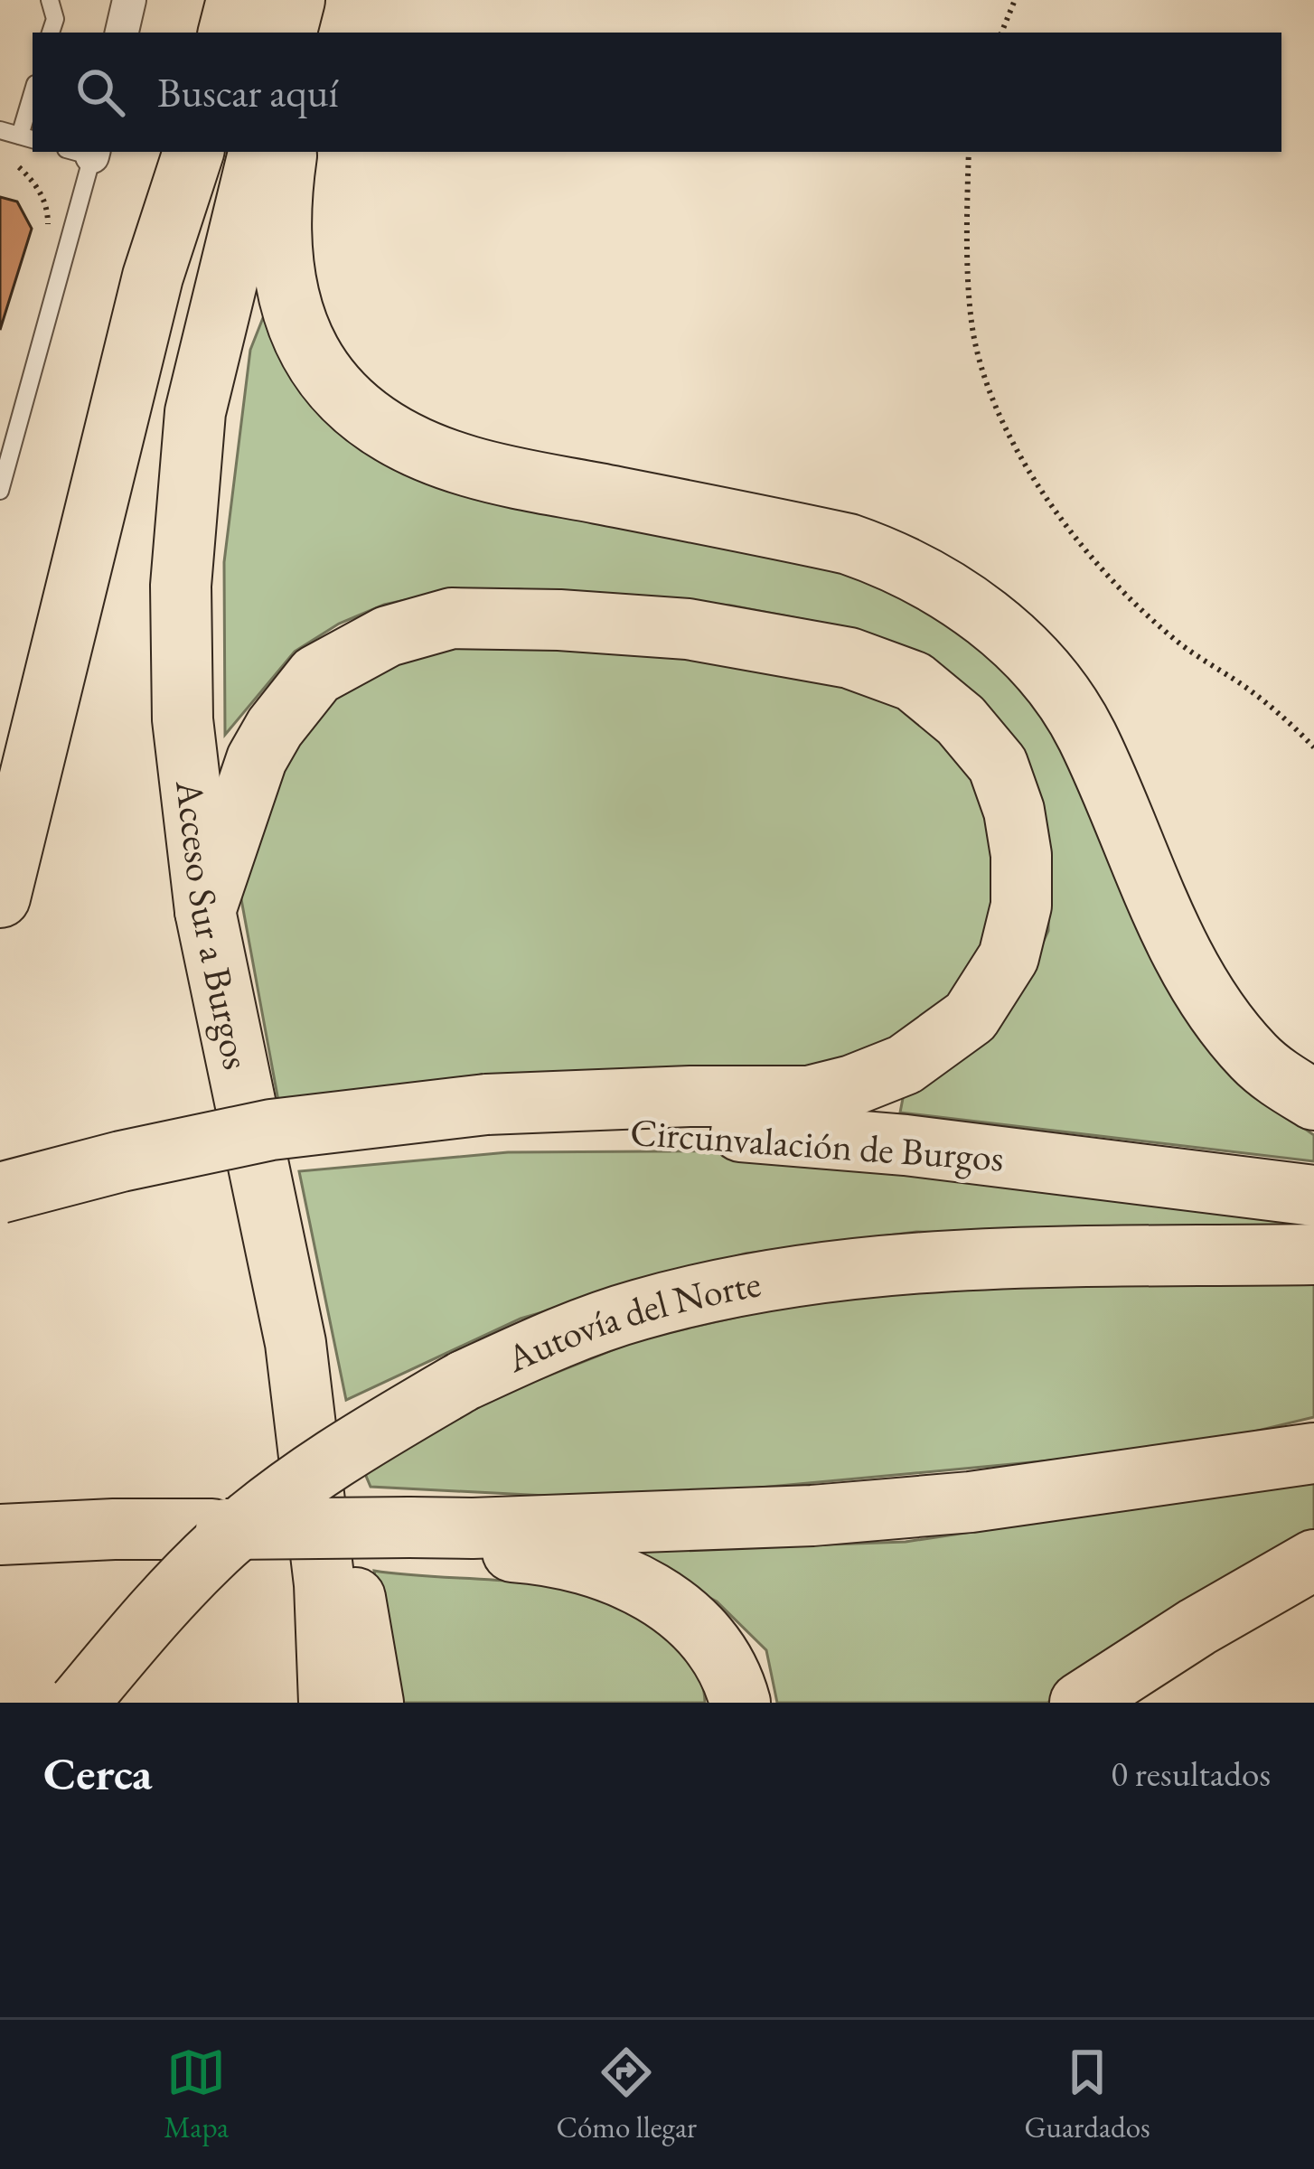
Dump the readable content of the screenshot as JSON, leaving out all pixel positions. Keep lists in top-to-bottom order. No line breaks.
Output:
{"streets":{"highway":["Acceso Sur a Burgos","Circunvalación de Burgos","Autovía del Norte"]},"page":{"search":"Buscar aquí","heading":["Cerca","0 resultados"],"nav":["Mapa","Cómo llegar","Guardados"]}}
